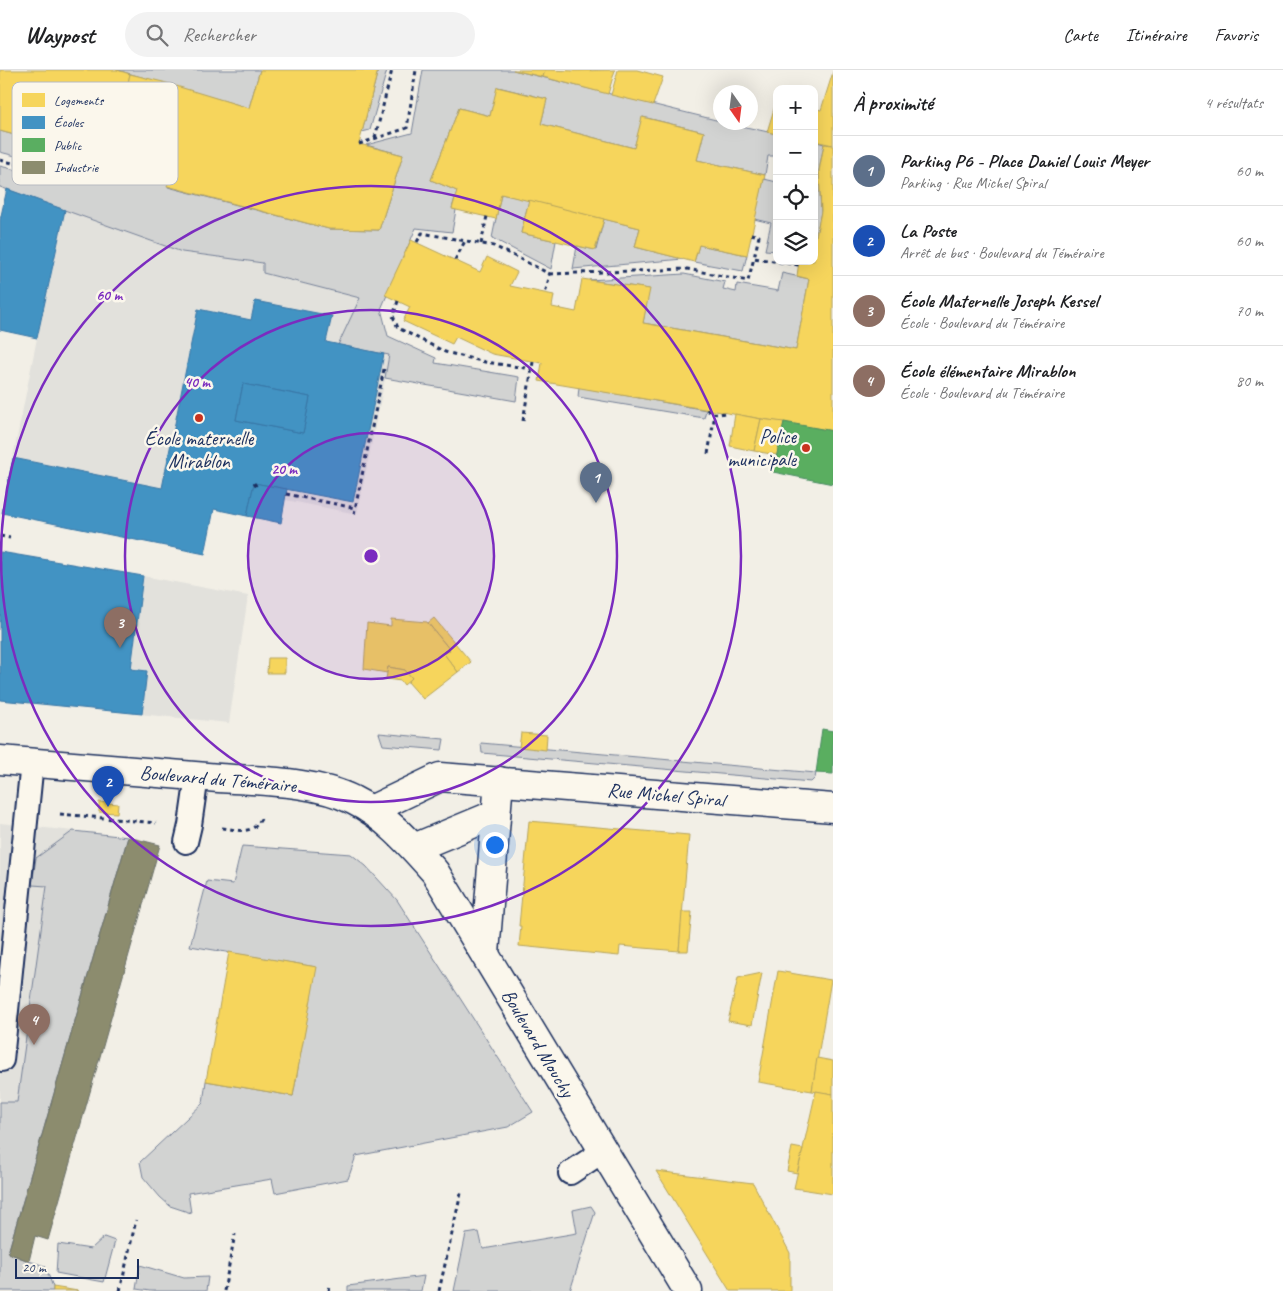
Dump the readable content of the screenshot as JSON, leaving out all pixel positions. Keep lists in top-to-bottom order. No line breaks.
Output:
{"streets":{"main road":["Boulevard du Téméraire","Rue Michel Spiral","Boulevard Mouchy"]},"crossings":[["Boulevard du Téméraire","Rue Michel Spiral"],["Boulevard du Téméraire","Boulevard Mouchy"],["Rue Michel Spiral","Boulevard Mouchy"]],"places":["École maternelle Mirablon","Police municipale"],"legend":["Logements","Écoles","Public","Industrie"],"scale_bar":"20 m","north":"bottom","page":{"header":"Waypost","search":"Rechercher","nav":["Carte","Itinéraire","Favoris"],"heading":["À proximité","4 résultats"],"map_buttons":["+","−"],"list":[{"mark":"1","name":"Parking P6 - Place Daniel Louis Meyer","note":"Parking · Rue Michel Spiral","value":"60 m"},{"mark":"2","name":"La Poste","note":"Arrêt de bus · Boulevard du Téméraire","value":"60 m"},{"mark":"3","name":"École Maternelle Joseph Kessel","note":"École · Boulevard du Téméraire","value":"70 m"},{"mark":"4","name":"École élémentaire Mirablon","note":"École · Boulevard du Téméraire","value":"80 m"}],"pins":["1","3","2","4"],"scale":"20 m"},"rings":["60 m","40 m","20 m"]}
